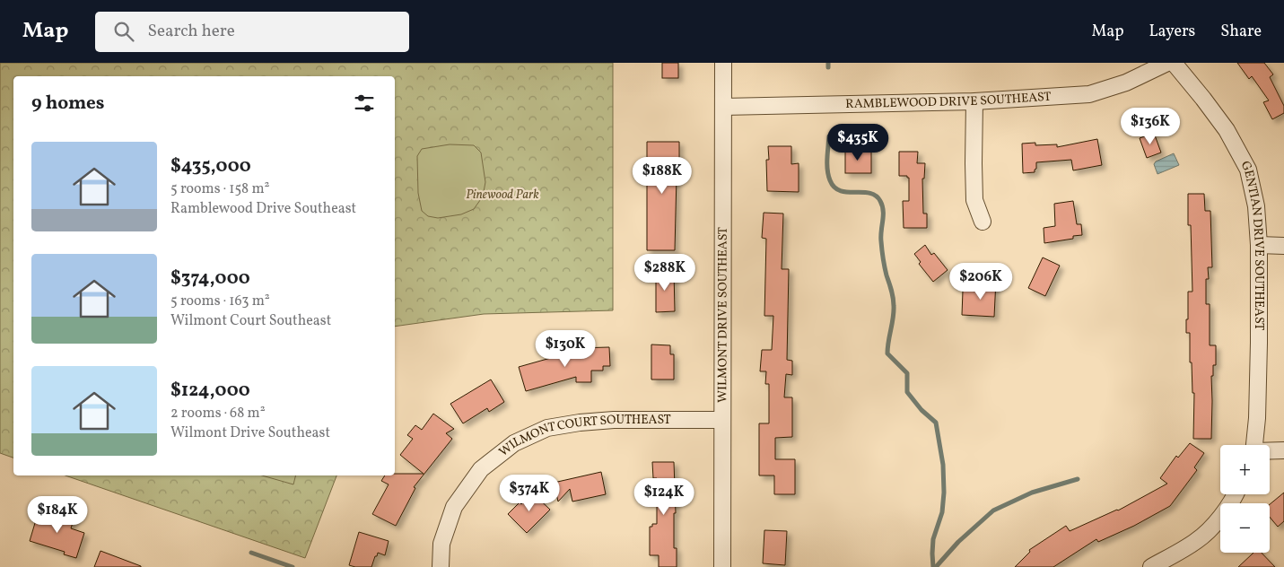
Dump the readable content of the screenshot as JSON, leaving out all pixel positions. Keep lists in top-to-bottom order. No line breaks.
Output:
{"streets":{"street":["RAMBLEWOOD DRIVE SOUTHEAST","GENTIAN DRIVE SOUTHEAST","WILMONT DRIVE SOUTHEAST","WILMONT COURT SOUTHEAST"]},"crossings":[["RAMBLEWOOD DRIVE SOUTHEAST","WILMONT DRIVE SOUTHEAST"],["WILMONT DRIVE SOUTHEAST","WILMONT COURT SOUTHEAST"]],"parks":["Pinewood Park"],"page":{"header":"Map","search":"Search here","nav":["Map","Layers","Share"],"heading":"9 homes","price":["$136K","$435K","$188K","$288K","$206K","$130K","$374K","$124K","$184K"],"list":[{"name":"$435,000","note":"5 rooms · 158 m² · Ramblewood Drive Southeast"},{"name":"$374,000","note":"5 rooms · 163 m² · Wilmont Court Southeast"},{"name":"$124,000","note":"2 rooms · 68 m² · Wilmont Drive Southeast"}],"map_buttons":["+","−"]}}
